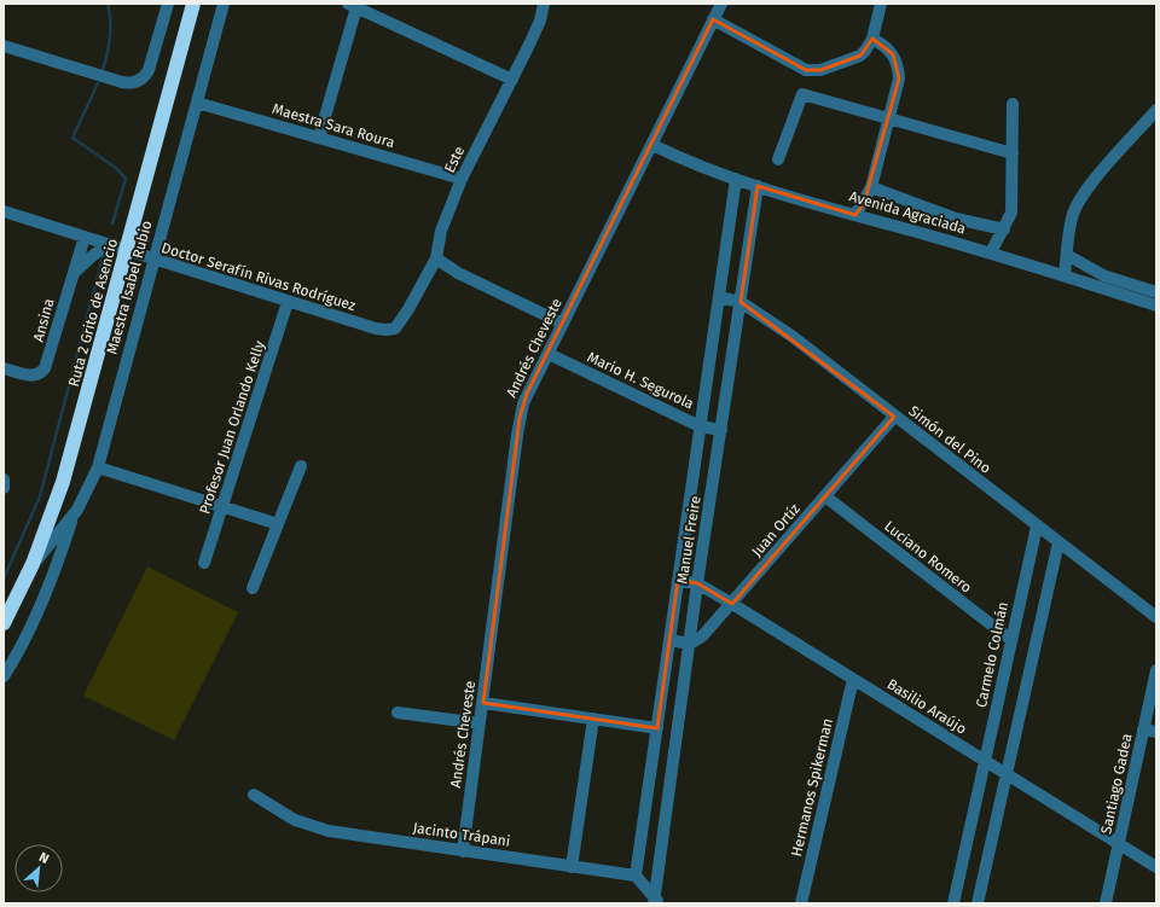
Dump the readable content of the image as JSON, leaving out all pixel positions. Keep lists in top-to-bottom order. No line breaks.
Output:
{"streets":{"highway":["Ruta 2 Grito de Asencio"],"street":["Maestra Sara Roura","Este","Avenida Agraciada","Doctor Serafín Rivas Rodríguez","Maestra Isabel Rubio","Ansina","Andrés Cheveste","Mario H. Segurola","Profesor Juan Orlando Kelly","Simón del Pino","Juan Ortíz","Manuel Freire","Luciano Romero","Carmelo Colmán","Basilio Araújo","Santiago Gadea","Hermanos Spikerman","Jacinto Trápani"]},"crossings":[["Maestra Sara Roura","Este"],["Maestra Sara Roura","Maestra Isabel Rubio"],["Este","Doctor Serafín Rivas Rodríguez"],["Avenida Agraciada","Andrés Cheveste"],["Avenida Agraciada","Manuel Freire"],["Doctor Serafín Rivas Rodríguez","Maestra Isabel Rubio"],["Doctor Serafín Rivas Rodríguez","Ruta 2 Grito de Asencio"],["Doctor Serafín Rivas Rodríguez","Ansina"],["Doctor Serafín Rivas Rodríguez","Profesor Juan Orlando Kelly"],["Maestra Isabel Rubio","Ruta 2 Grito de Asencio"],["Andrés Cheveste","Mario H. Segurola"],["Andrés Cheveste","Jacinto Trápani"],["Mario H. Segurola","Manuel Freire"],["Simón del Pino","Juan Ortíz"],["Simón del Pino","Manuel Freire"],["Simón del Pino","Carmelo Colmán"],["Juan Ortíz","Manuel Freire"],["Juan Ortíz","Luciano Romero"],["Juan Ortíz","Basilio Araújo"],["Manuel Freire","Basilio Araújo"],["Manuel Freire","Jacinto Trápani"],["Luciano Romero","Carmelo Colmán"],["Carmelo Colmán","Basilio Araújo"],["Basilio Araújo","Santiago Gadea"],["Basilio Araújo","Hermanos Spikerman"]],"north":"top right"}
